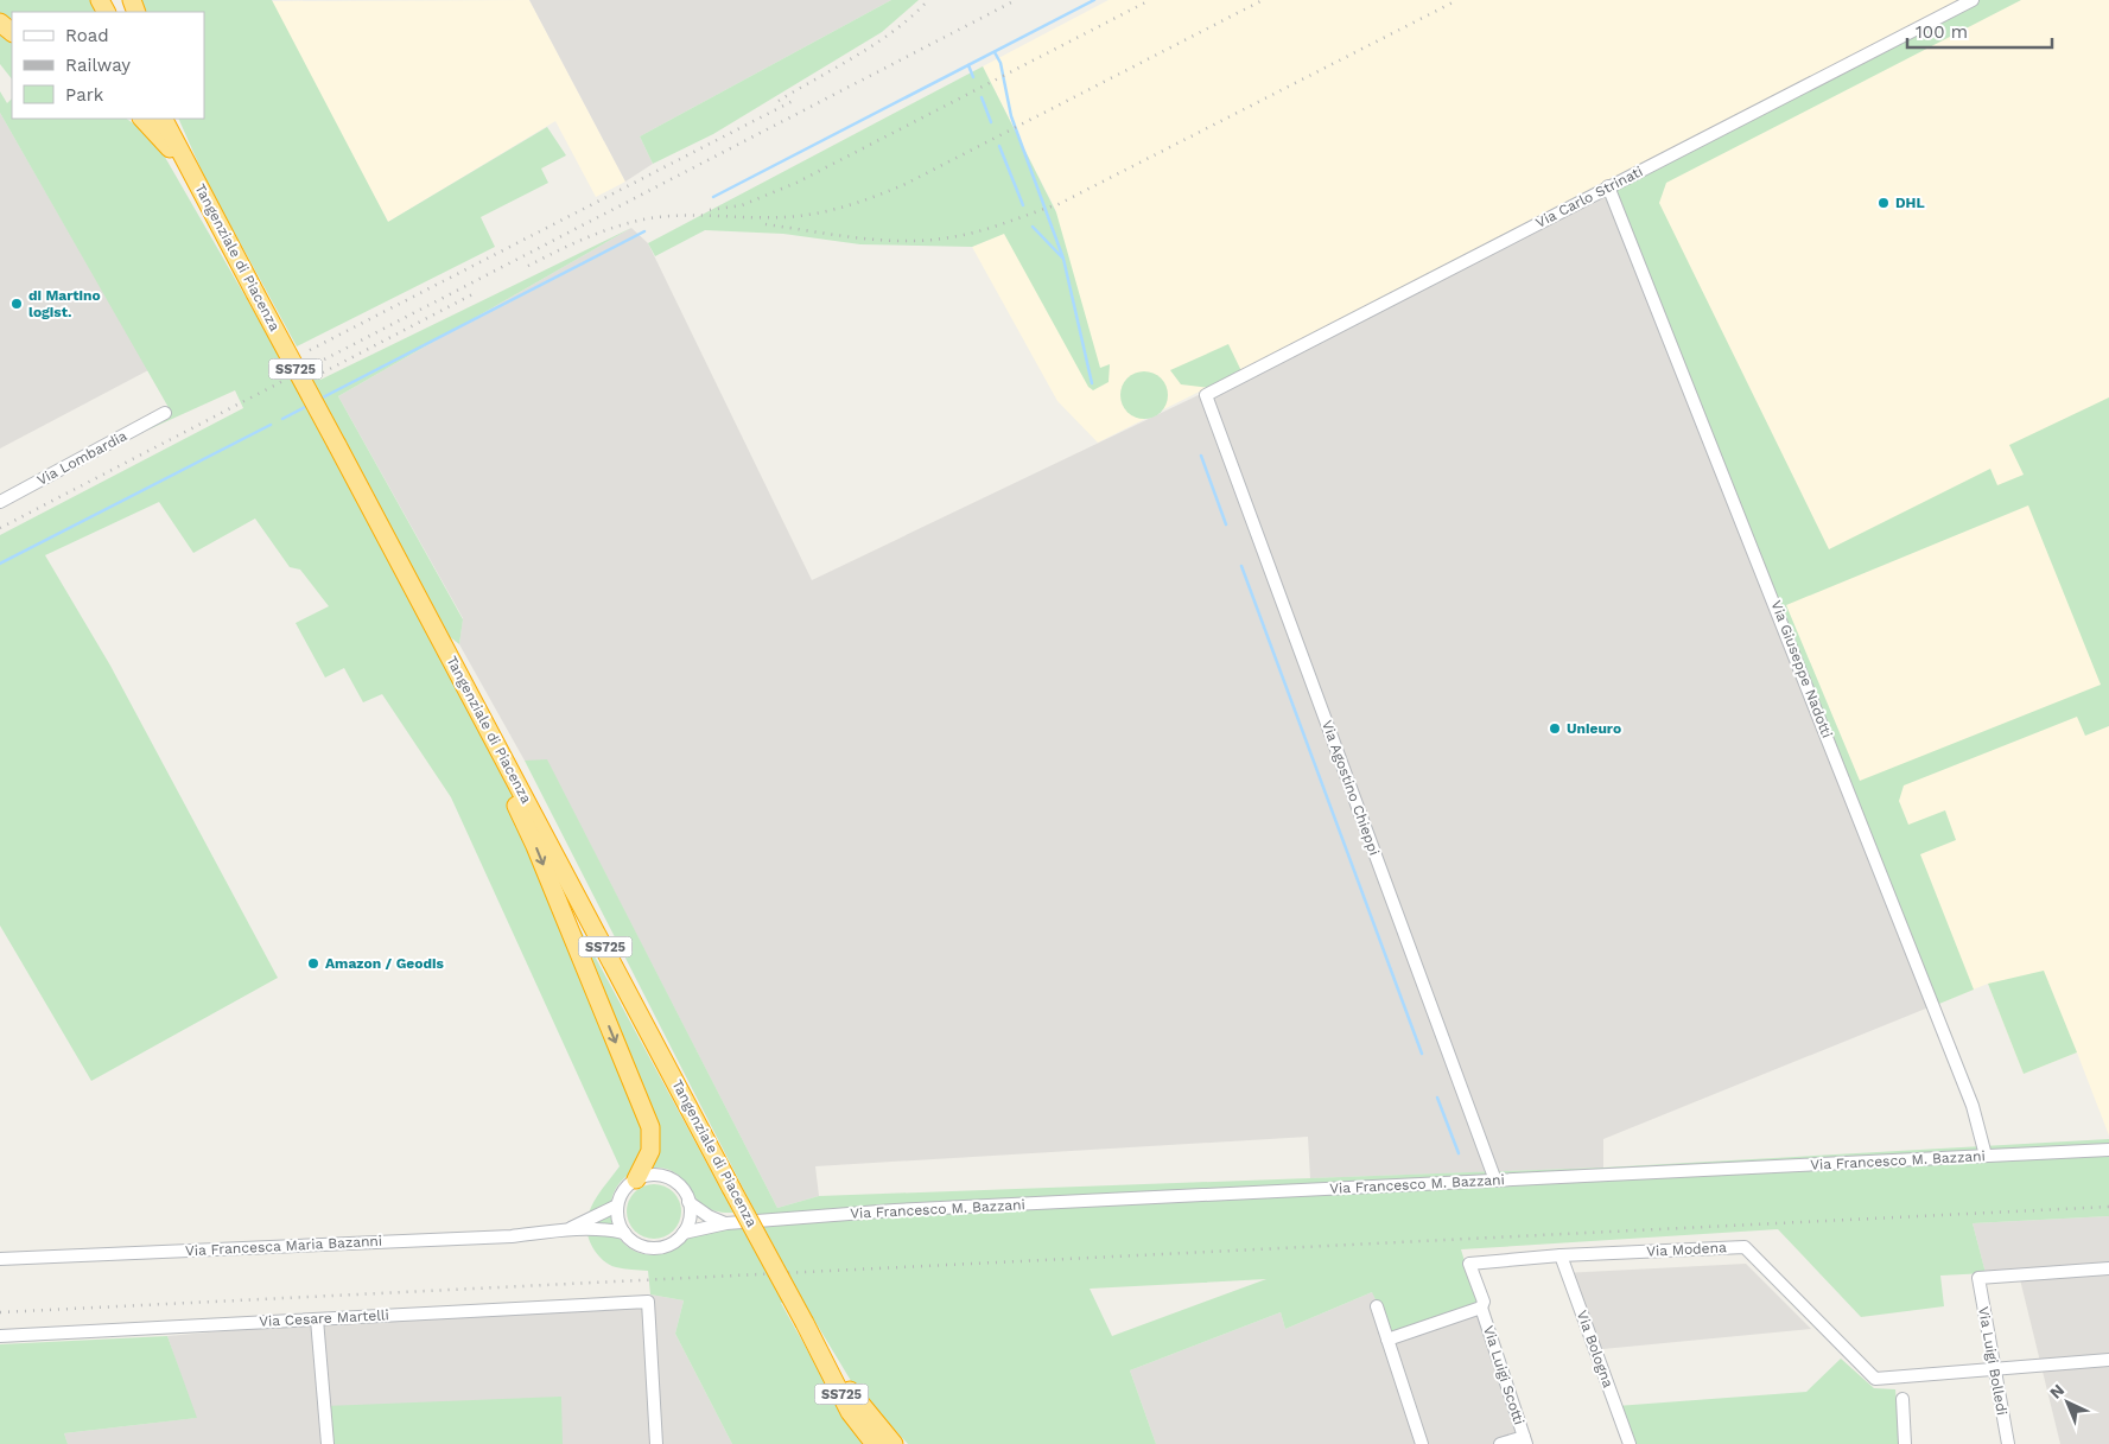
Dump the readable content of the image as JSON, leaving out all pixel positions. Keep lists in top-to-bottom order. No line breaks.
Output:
{"streets":{"highway":["Tangenziale di Piacenza","SS725"],"street":["Via Carlo Strinati","Via Lombardia","Via Giuseppe Nadotti","Via Agostino Chieppi","Via Francesco M. Bazzani","Via Francesca Maria Bazanni","Via Modena","Via Cesare Martelli","Via Bologna","Via Luigi Bolledi","Via Luigi Scotti"]},"crossings":[["Via Carlo Strinati","Via Giuseppe Nadotti"],["Via Carlo Strinati","Via Agostino Chieppi"],["Via Giuseppe Nadotti","Via Francesco M. Bazzani"],["Via Agostino Chieppi","Via Francesco M. Bazzani"],["Via Modena","Via Bologna"],["Via Modena","Via Luigi Bolledi"],["Via Modena","Via Luigi Scotti"]],"places":["DHL","di Martino logist.","Unieuro","Amazon / Geodis"],"legend":["Road","Railway","Park"],"scale_bar":"100 m","north":"top left"}
